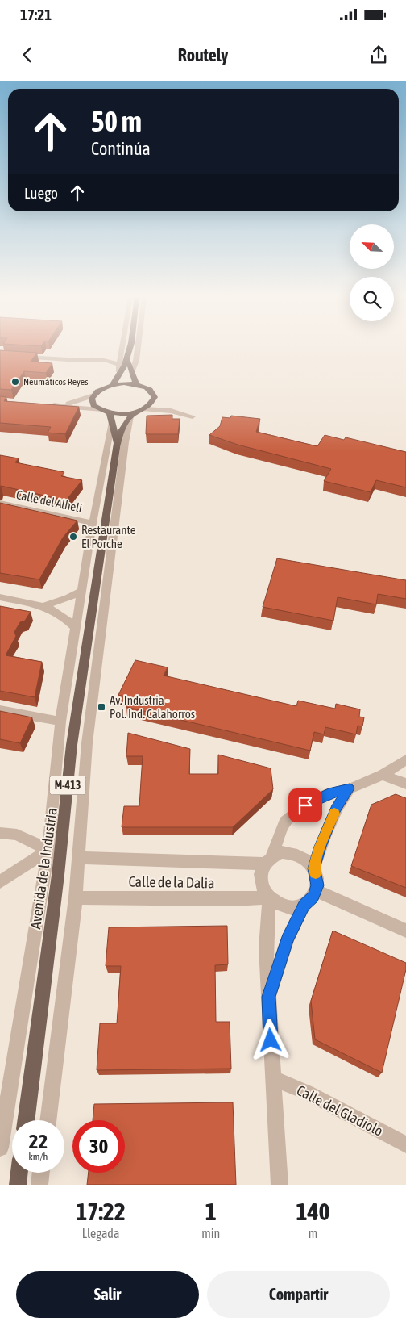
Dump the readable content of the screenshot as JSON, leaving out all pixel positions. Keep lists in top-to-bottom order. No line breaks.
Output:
{"streets":{"main road":["M-413","Avenida de la Industria"],"street":["Calle del Alhelí","Calle de la Dalia","Calle del Gladiolo"]},"crossings":[["Calle del Alhelí","Avenida de la Industria"]],"places":{"other":["Neumáticos Reyes","Restaurante El Porche"],"transit":["Av. Industria - Pol. Ind. Calahorros"]},"north":"top left","page":{"status":"17:21","header":"Routely","turn":["50 m","Continúa"],"then":"Luego","speed":"22 km/h","limit":"30","eta":["17:22","Llegada","1","min","140","m"],"buttons":["Salir","Compartir"]}}
